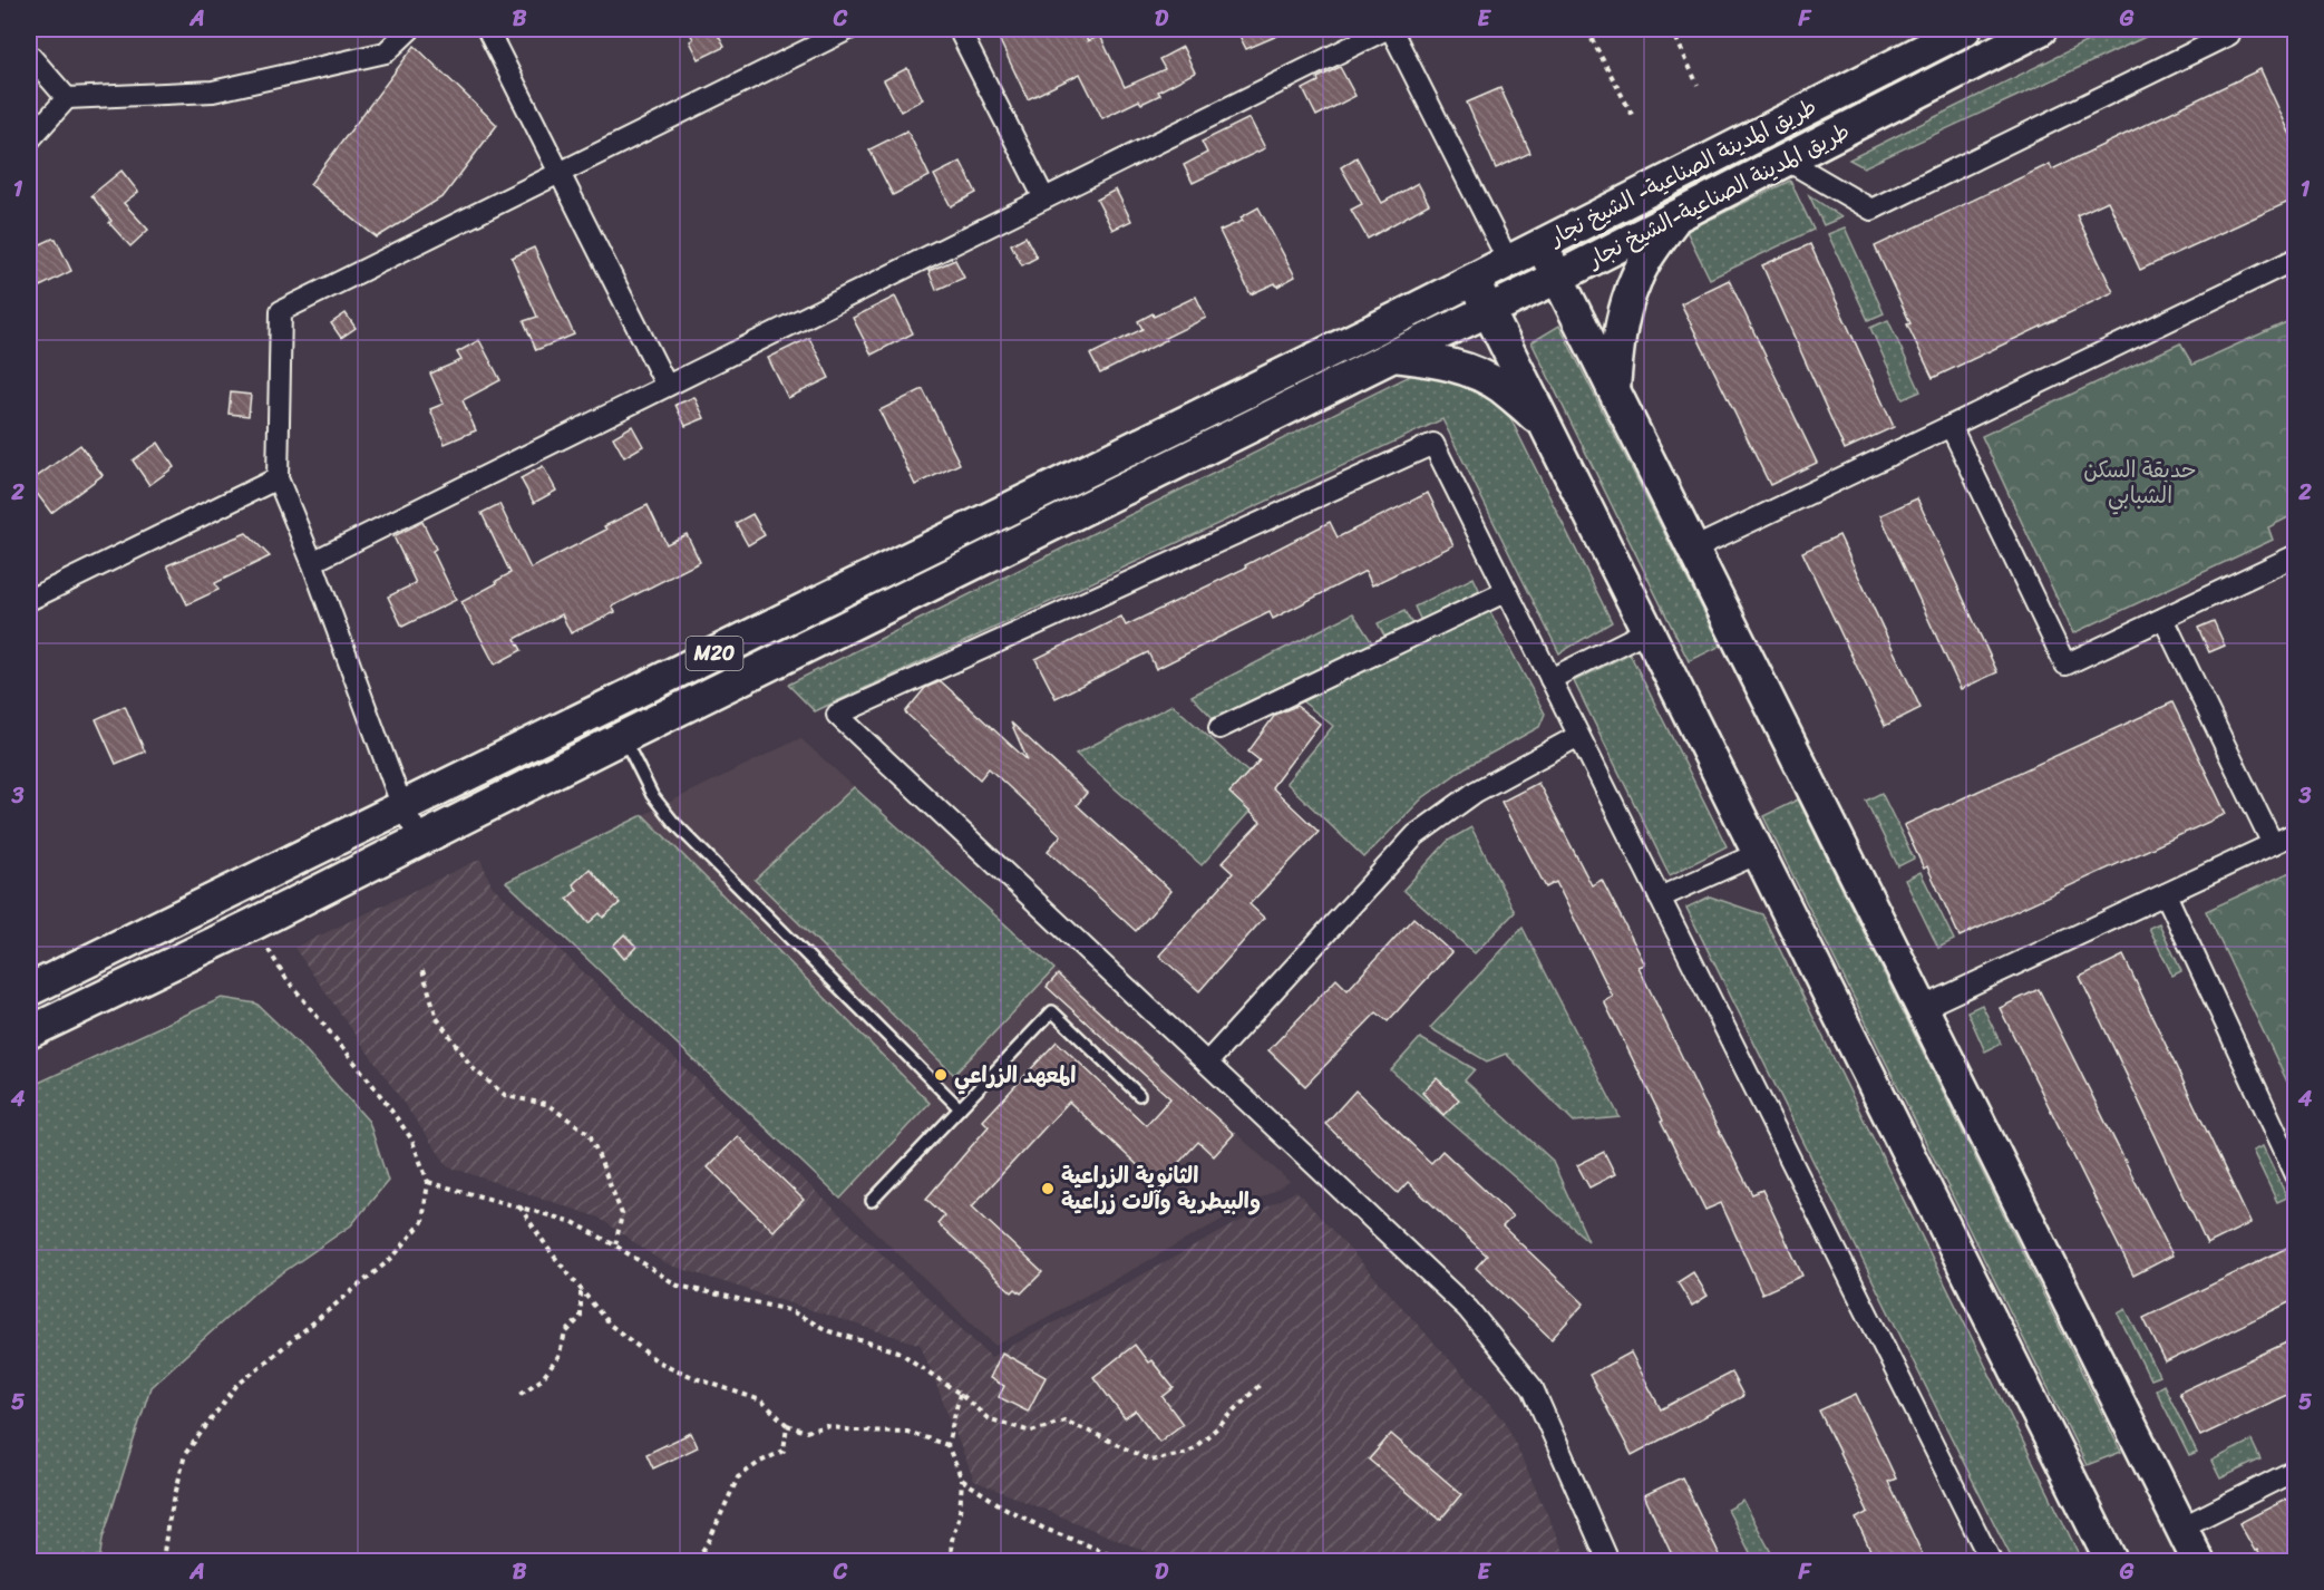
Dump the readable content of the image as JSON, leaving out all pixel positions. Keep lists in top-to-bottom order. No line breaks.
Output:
{"streets":{"main road":["طريق المدينة الصناعية- الشيخ نجار","طريق المدينة الصناعية-الشيخ نجار","M20"]},"crossings":[["طريق المدينة الصناعية- الشيخ نجار","M20"],["طريق المدينة الصناعية-الشيخ نجار","M20"]],"parks":["حدبقة السكن الشبابي"],"places":["المعهد الزراعي","الثانوية الزراعية والبيطرية وآلات زراعية"],"grid":{"columns":["A","B","C","D","E","F","G"],"rows":["1","2","3","4","5"]}}
